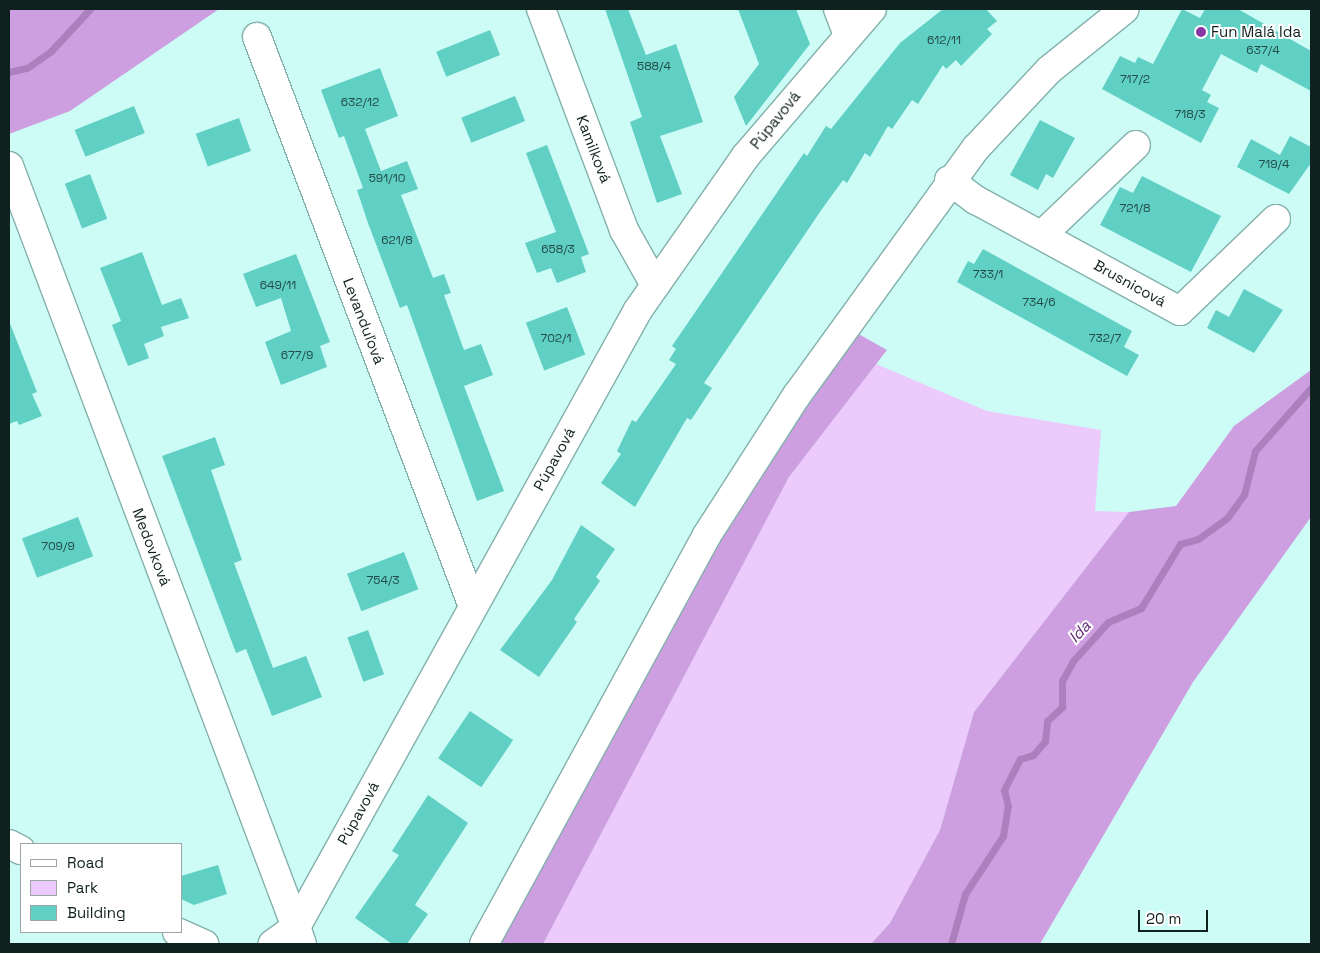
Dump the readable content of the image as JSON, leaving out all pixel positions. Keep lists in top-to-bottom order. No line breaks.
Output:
{"streets":{"street":["Púpavová","Kamilková","Brusnicová","Levanduľová","Medovková"]},"crossings":[["Púpavová","Kamilková"],["Púpavová","Levanduľová"],["Púpavová","Medovková"]],"water":["Ida"],"places":["Fun Malá Ida"],"house_numbers":["612/11","637/4","588/4","717/2","632/12","718/3","719/4","591/10","721/8","621/8","658/3","733/1","649/11","734/6","702/1","732/7","677/9","709/9","754/3"],"legend":["Road","Park","Building"],"scale_bar":"20 m"}
